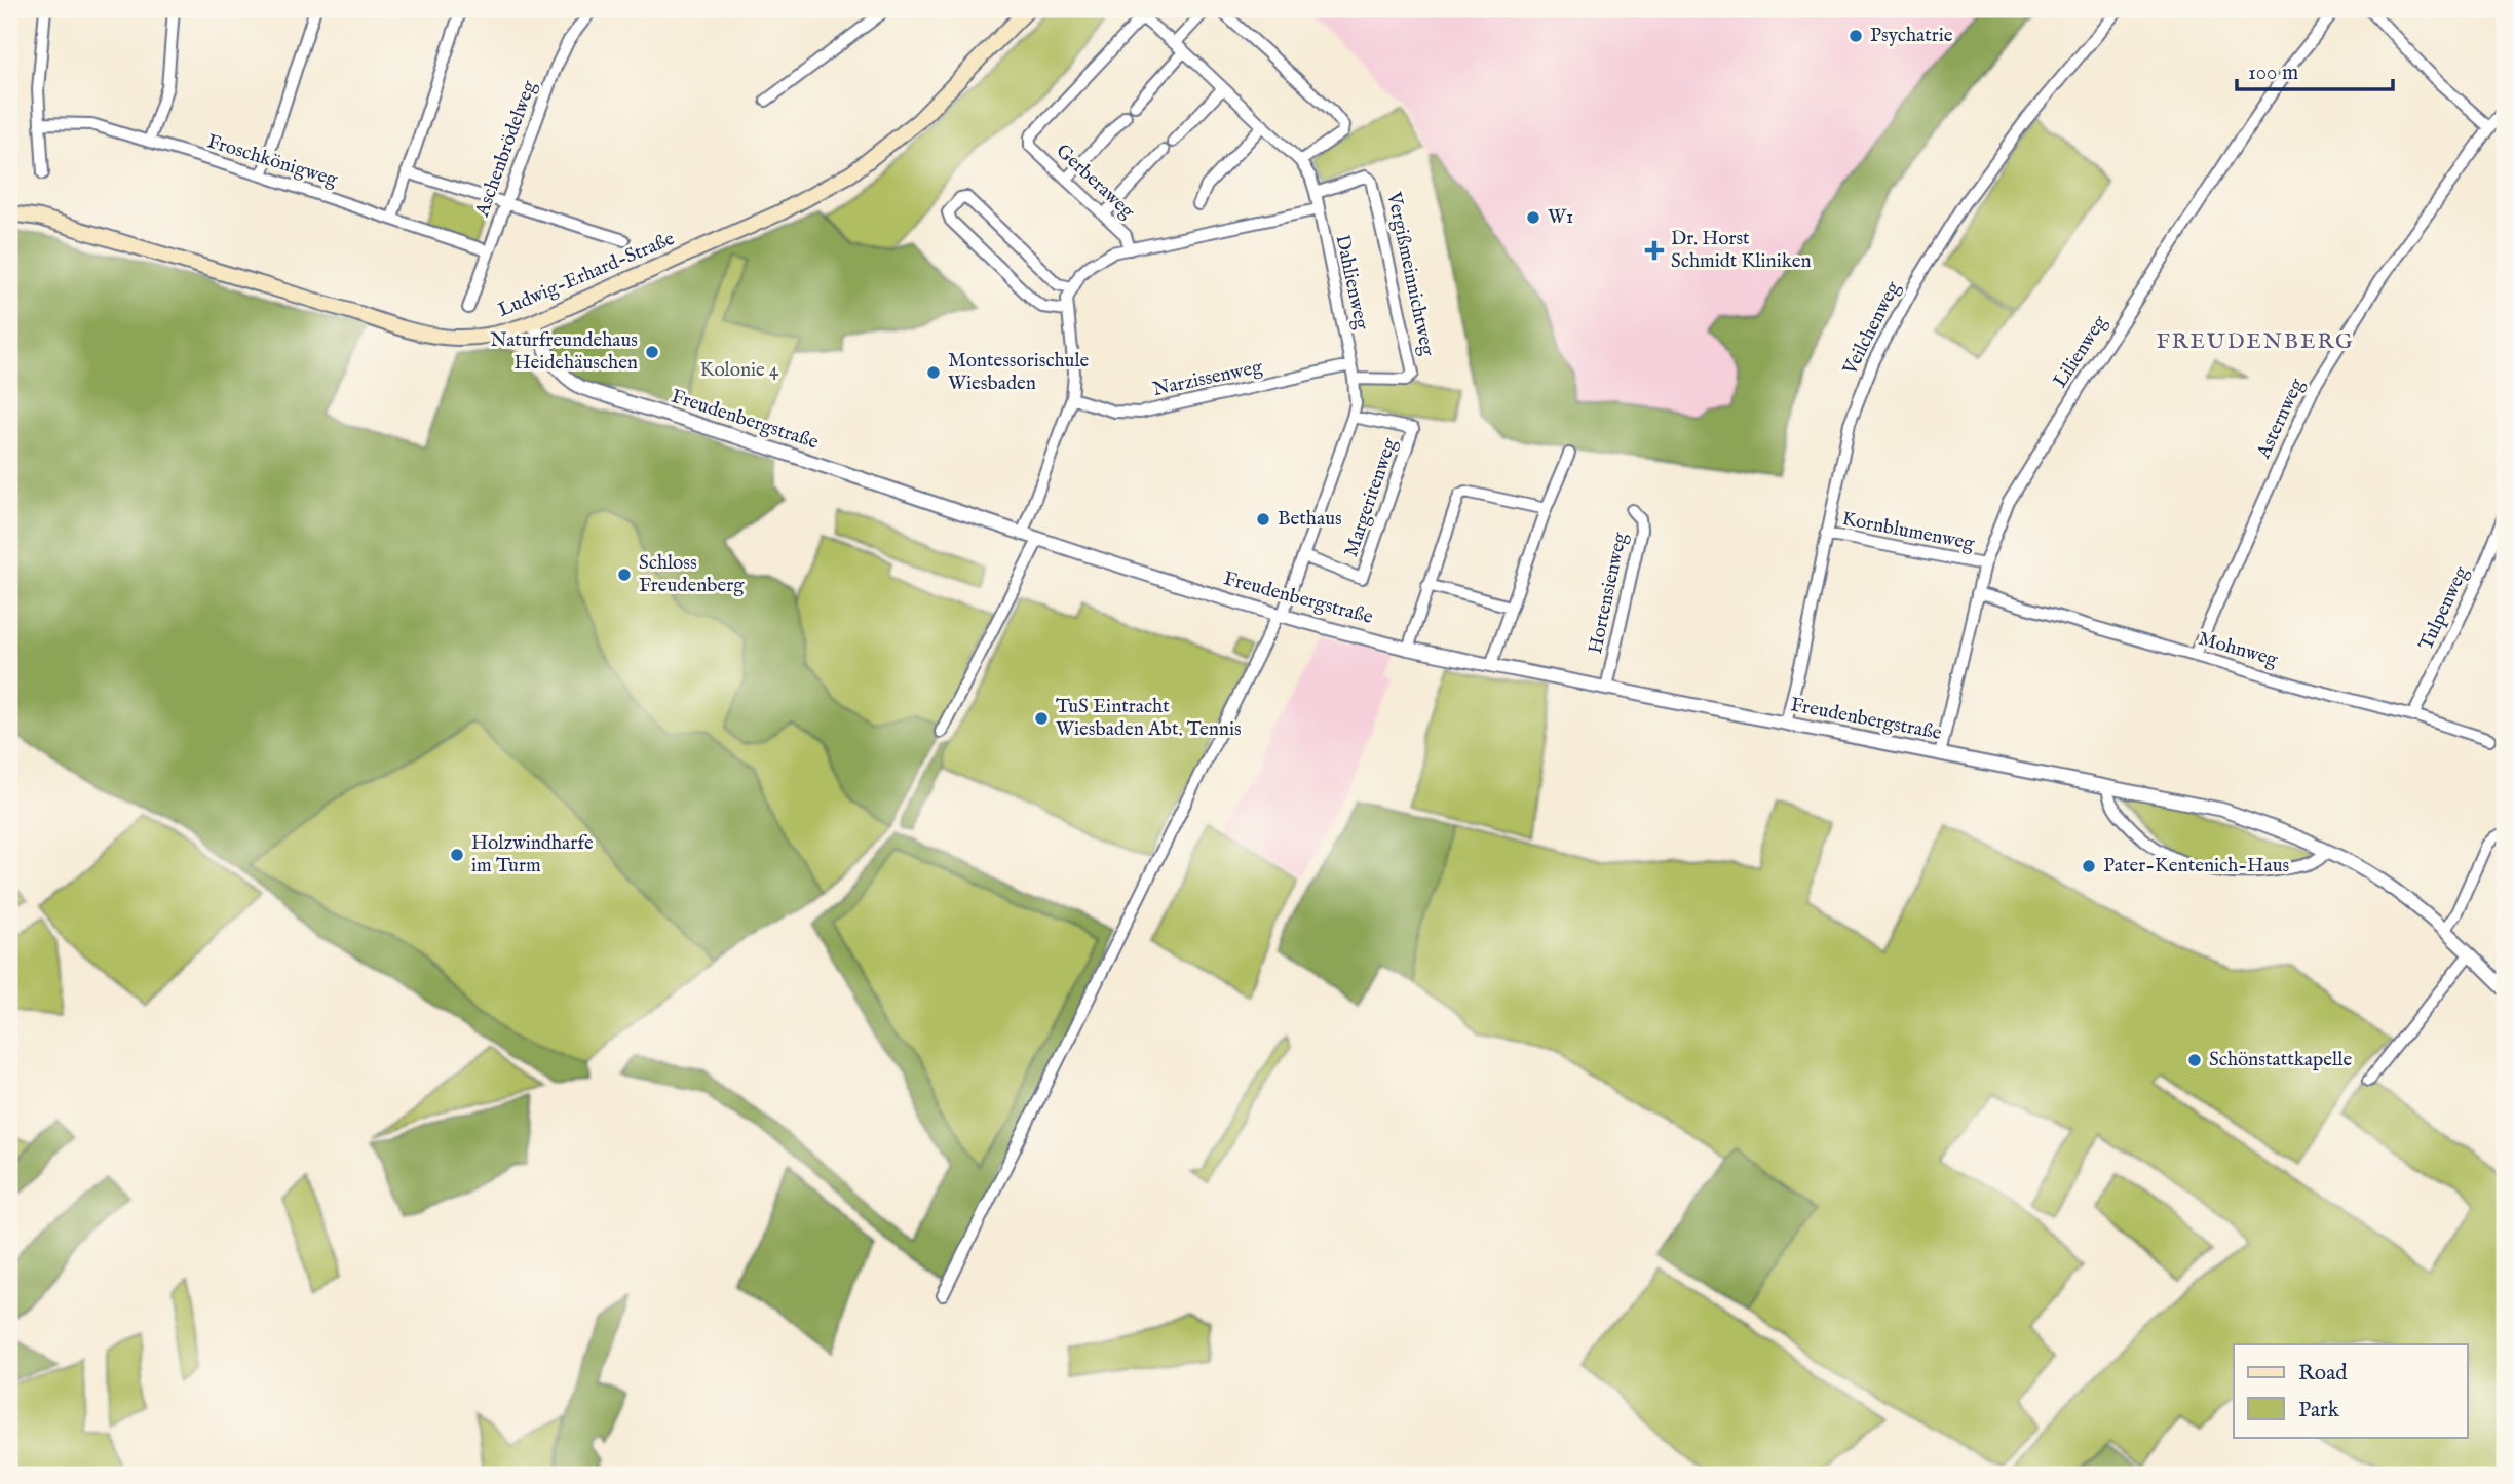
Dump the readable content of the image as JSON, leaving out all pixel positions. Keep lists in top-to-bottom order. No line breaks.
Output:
{"streets":{"main road":["Ludwig-Erhard-Straße"],"street":["Aschenbrödelweg","Froschkönigweg","Gerberaweg","Vergißmeinnichtweg","Dahlienweg","Veilchenweg","Lilienweg","Narzissenweg","Asternweg","Freudenbergstraße","Margeritenweg","Kornblumenweg","Hortensienweg","Tulpenweg","Mohnweg"]},"crossings":[["Aschenbrödelweg","Froschkönigweg"],["Gerberaweg","Dahlienweg"],["Vergißmeinnichtweg","Dahlienweg"],["Ludwig-Erhard-Straße","Freudenbergstraße"],["Dahlienweg","Narzissenweg"],["Dahlienweg","Freudenbergstraße"],["Dahlienweg","Margeritenweg"],["Veilchenweg","Freudenbergstraße"],["Veilchenweg","Kornblumenweg"],["Lilienweg","Freudenbergstraße"],["Lilienweg","Kornblumenweg"],["Lilienweg","Mohnweg"],["Asternweg","Mohnweg"],["Freudenbergstraße","Hortensienweg"],["Tulpenweg","Mohnweg"]],"districts":["FREUDENBERG"],"parks":["Kolonie 4"],"places":{"other":["Psychatrie","W1","Naturfreundehaus Heidehäuschen","Montessorischule Wiesbaden","Bethaus","Schloss Freudenberg","TuS Eintracht Wiesbaden Abt. Tennis","Holzwindharfe im Turm","Pater-Kentenich-Haus","Schönstattkapelle"],"health":["Dr. Horst Schmidt Kliniken"]},"legend":["Road","Park"],"scale_bar":"100 m"}
